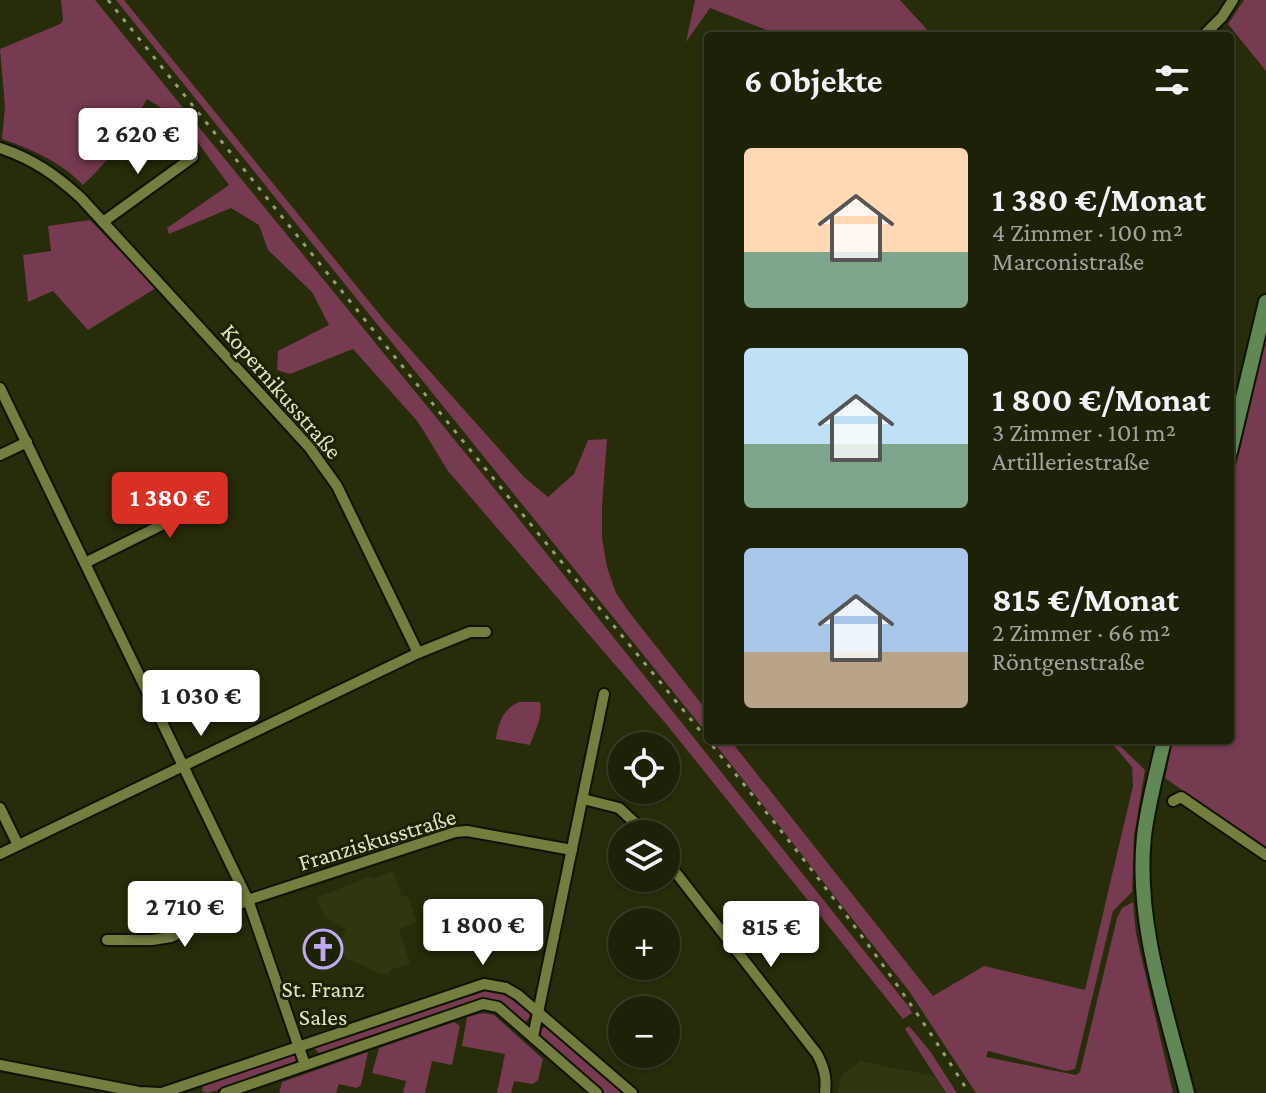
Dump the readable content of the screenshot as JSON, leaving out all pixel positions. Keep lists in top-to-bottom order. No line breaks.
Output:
{"streets":{"street":["Kopernikusstraße","Franziskusstraße"]},"places":{"church":["St. Franz Sales"]},"page":{"heading":"6 Objekte","price":["2 620 €","1 380 €","1 030 €","2 710 €","1 800 €","815 €"],"list":[{"name":"1 380 €/Monat","note":"4 Zimmer · 100 m² · Marconistraße"},{"name":"1 800 €/Monat","note":"3 Zimmer · 101 m² · Artilleriestraße"},{"name":"815 €/Monat","note":"2 Zimmer · 66 m² · Röntgenstraße"}],"map_buttons":["+","−"]}}
